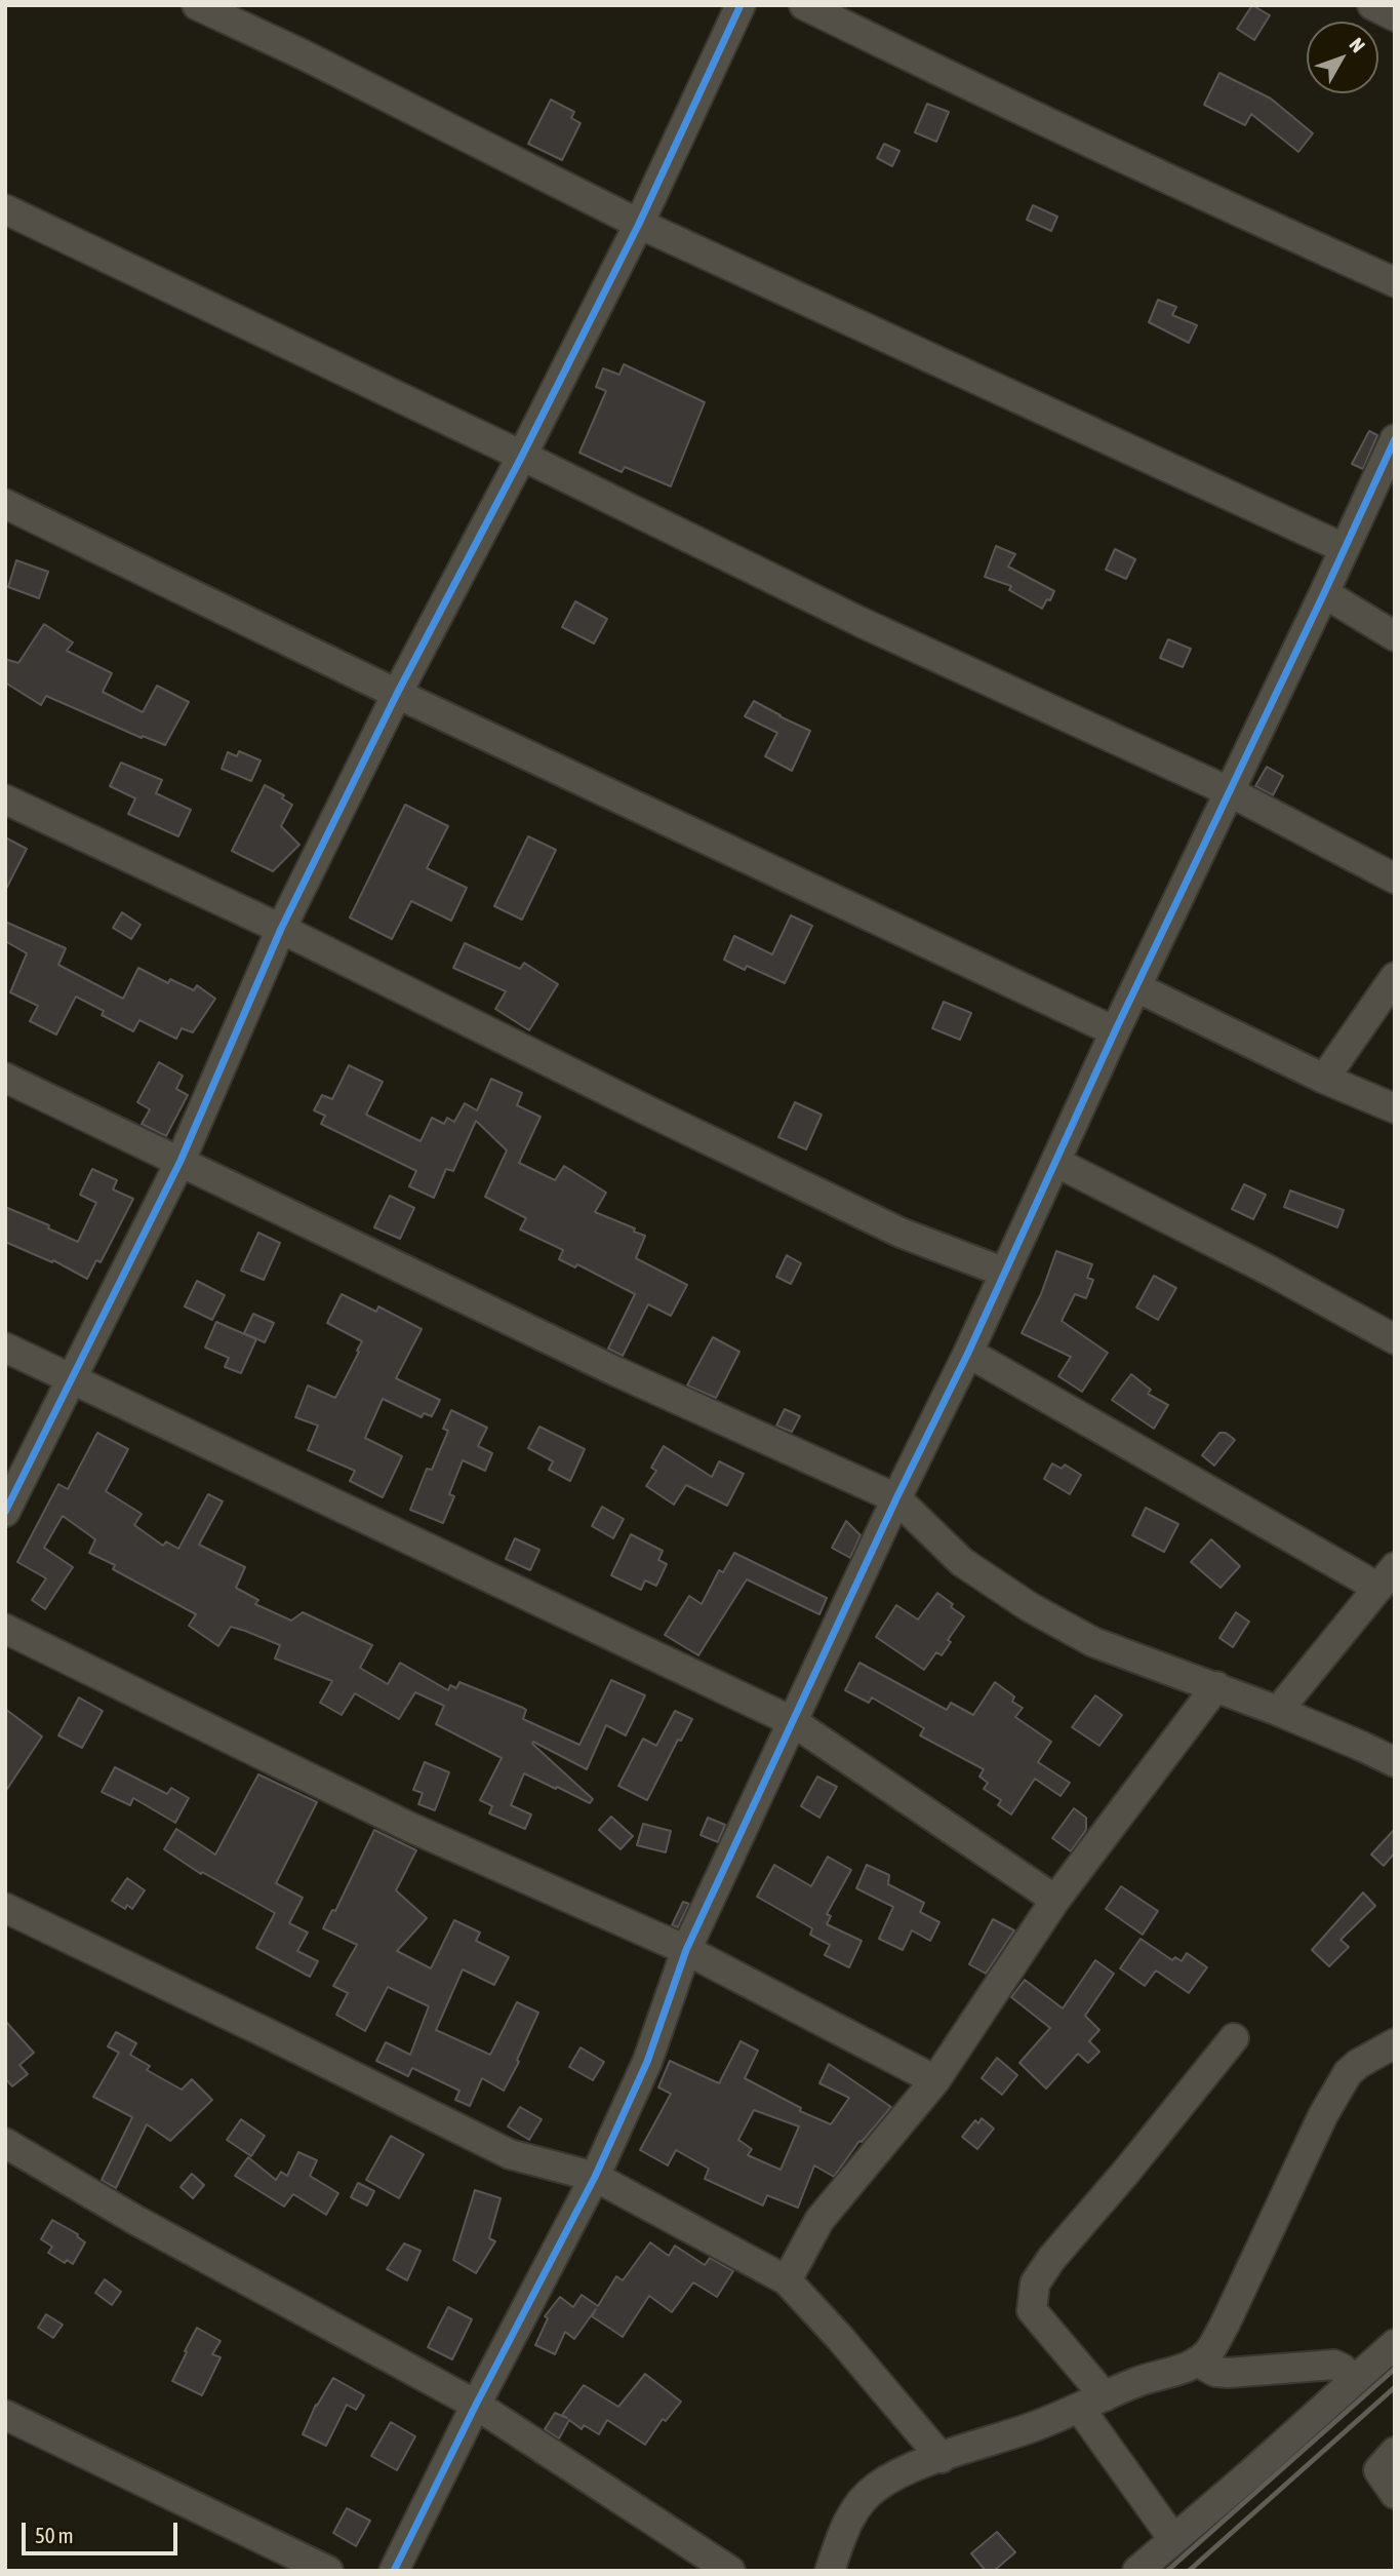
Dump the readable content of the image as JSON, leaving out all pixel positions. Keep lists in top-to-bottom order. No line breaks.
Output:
{"scale_bar":"50 m","north":"top right"}
